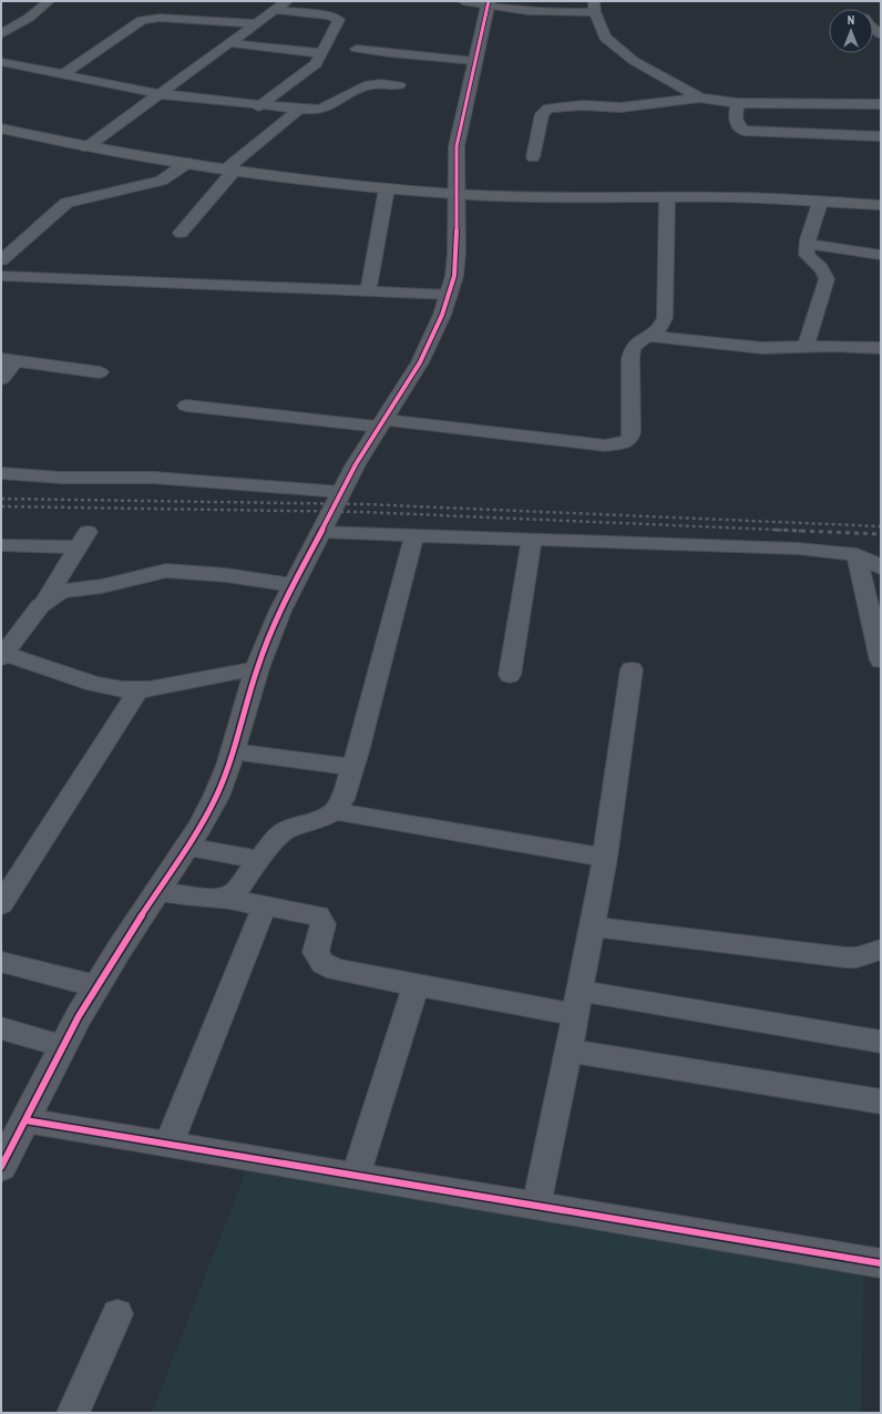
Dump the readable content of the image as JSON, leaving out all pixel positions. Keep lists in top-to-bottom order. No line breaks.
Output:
{"north":"top"}
